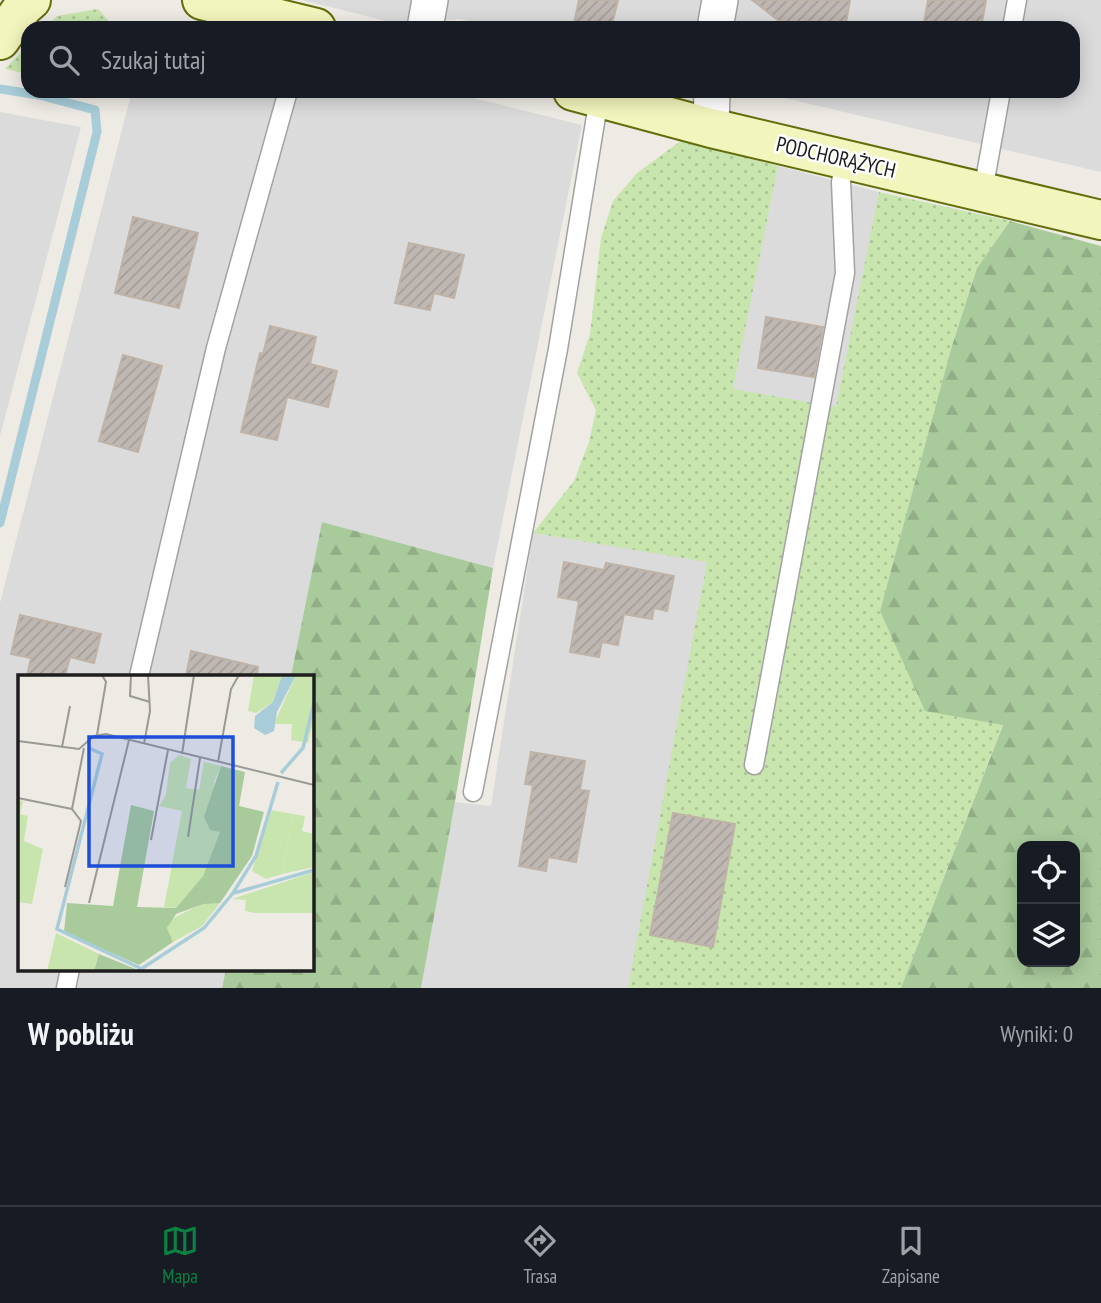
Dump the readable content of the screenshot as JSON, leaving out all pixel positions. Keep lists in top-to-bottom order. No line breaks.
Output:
{"streets":{"street":["PODCHORĄŻYCH"]},"page":{"search":"Szukaj tutaj","heading":["W pobliżu","Wyniki: 0"],"nav":["Mapa","Trasa","Zapisane"]}}
